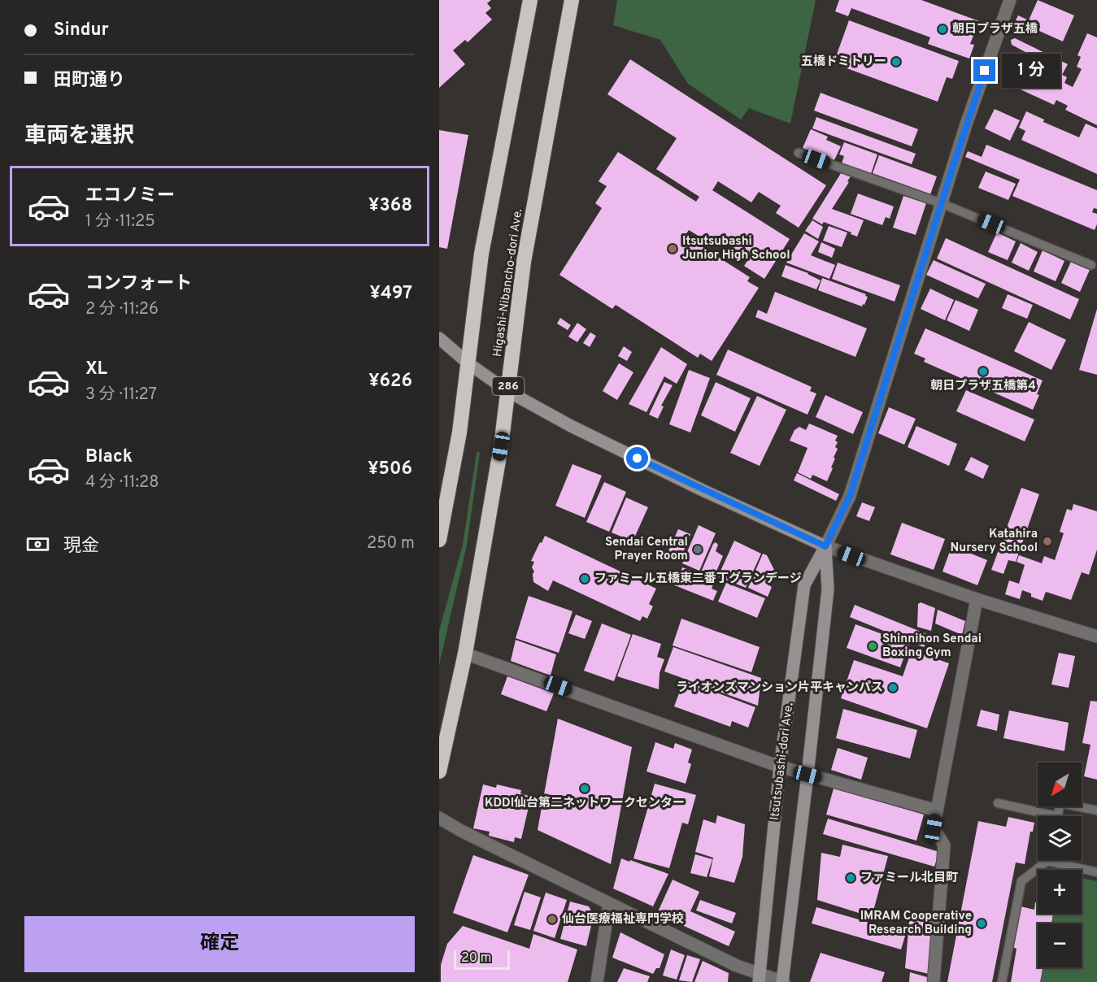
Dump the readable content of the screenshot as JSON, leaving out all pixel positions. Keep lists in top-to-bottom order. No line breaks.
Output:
{"streets":{"highway":["Higashi-Nibancho-dori Ave.","286"],"street":["Itsutsubashi-dori Ave."]},"places":["朝日プラザ五橋","五橋ドミトリー","Itsutsubashi Junior High School","朝日プラザ五橋第4","Katahira Nursery School","Sendai Central Prayer Room","ファミール五橋東二番丁グランデージ","Shinnihon Sendai Boxing Gym","ライオンズマンション片平キャンパス","KDDI仙台第二ネットワークセンター","ファミール北目町","仙台医療福祉専門学校","IMRAM Cooperative Research Building"],"scale_bar":"20 m","north":"bottom left","page":{"banner":["Sindur","田町通り"],"bubble":"1 分","heading":"車両を選択","list":[{"name":"エコノミー","note":"1 分 · 11:25","value":"¥368"},{"name":"コンフォート","note":"2 分 · 11:26","value":"¥497"},{"name":"XL","note":"3 分 · 11:27","value":"¥626"},{"name":"Black","note":"4 分 · 11:28","value":"¥506"}],"pay":["現金","250 m"],"map_buttons":["+","−"],"buttons":"確定","scale":"20 m"}}
